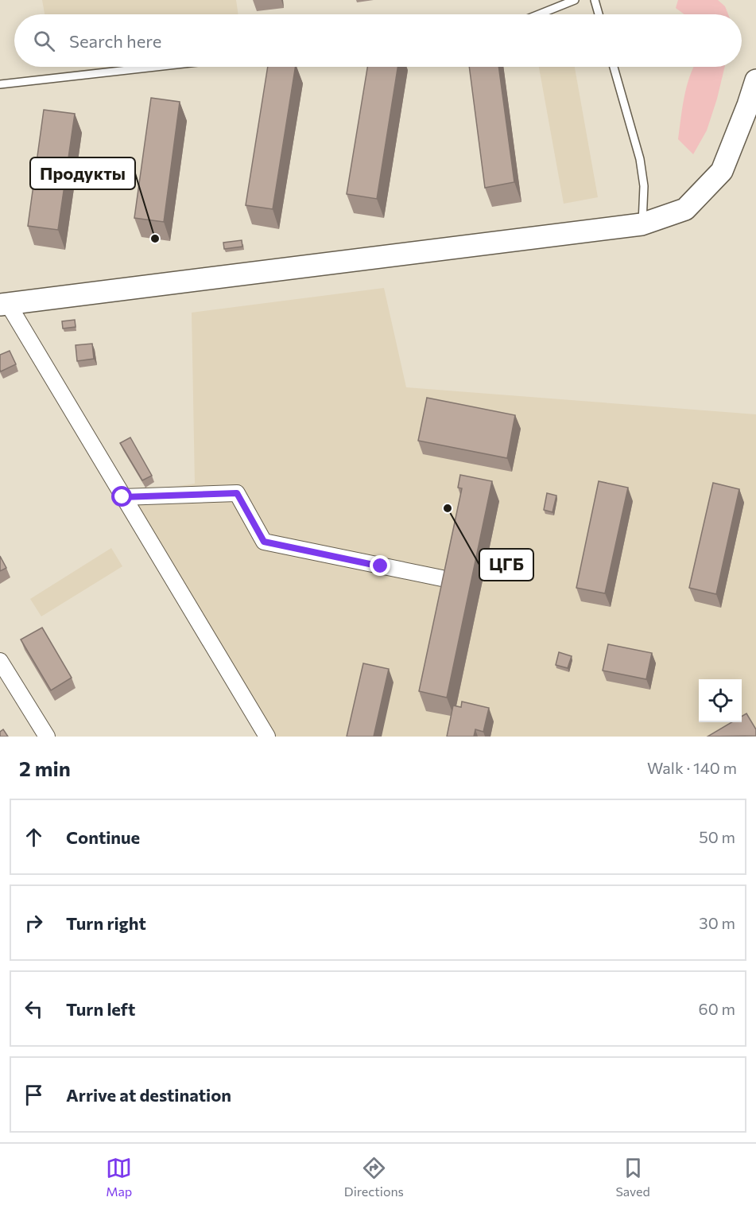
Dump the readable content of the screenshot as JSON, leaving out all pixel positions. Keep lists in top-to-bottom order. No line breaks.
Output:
{"places":["Продукты","ЦГБ"],"page":{"search":"Search here","heading":["2 min","Walk · 140 m"],"list":[["Continue","50 m"],["Turn right","30 m"],["Turn left","60 m"],"Arrive at destination"],"nav":["Map","Directions","Saved"]}}
